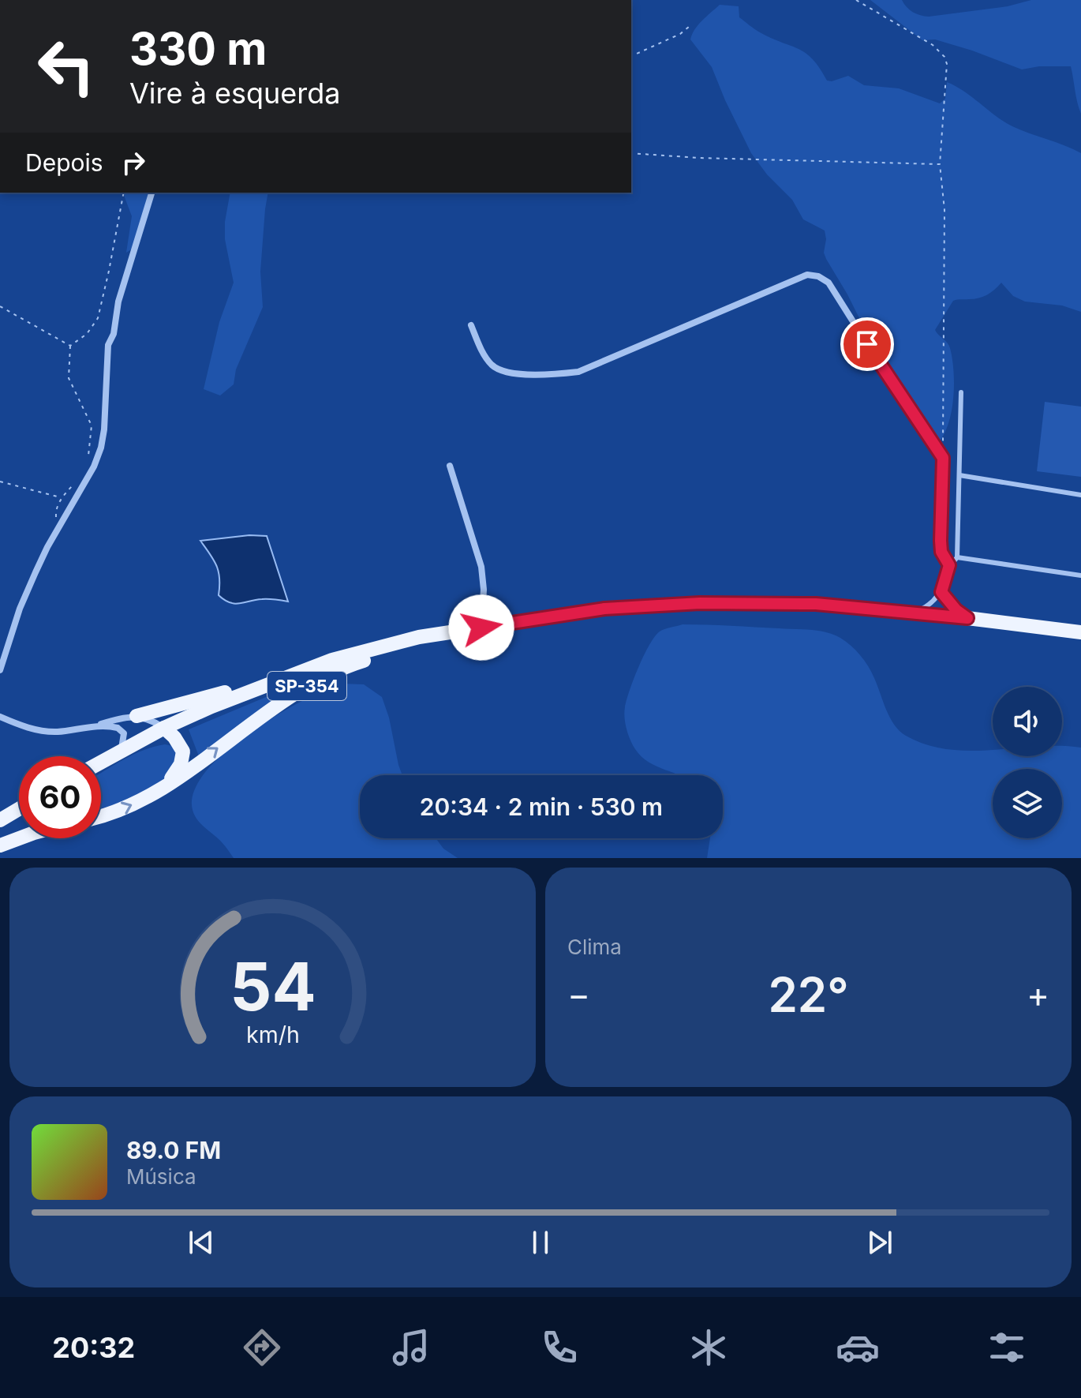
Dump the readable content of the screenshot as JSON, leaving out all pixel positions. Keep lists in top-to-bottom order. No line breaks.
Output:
{"streets":{"main road":["SP-354"]},"page":{"turn":["330 m","Vire à esquerda"],"then":"Depois","limit":"60","trip":"20:34 · 2 min · 530 m","tile":"Clima","heat":["−","22°","+"],"song":["89.0 FM","Música"],"tabs":"20:32","gauge":["54","km/h"]}}
